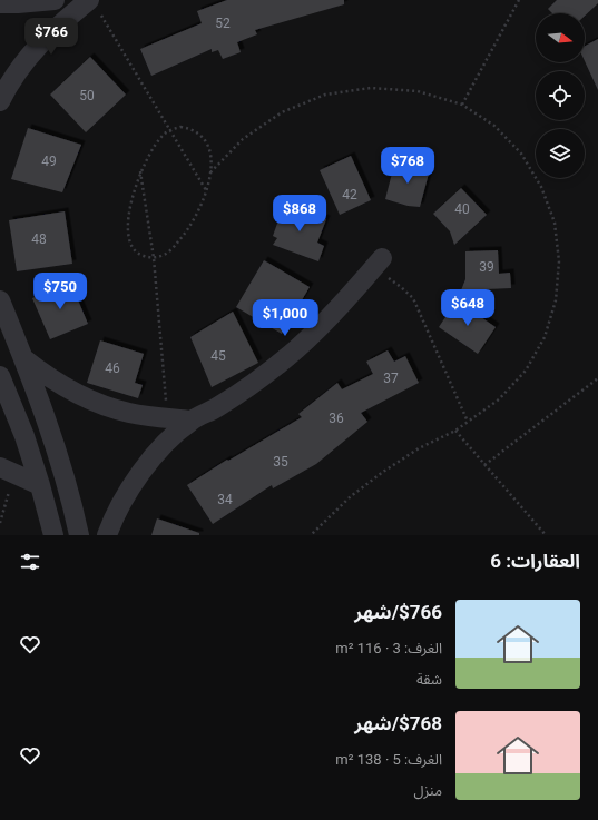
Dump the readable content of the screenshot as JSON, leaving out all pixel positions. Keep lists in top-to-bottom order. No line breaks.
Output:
{"house_numbers":["52","50","49","42","40","48","39","45","46","37","36","35","34"],"north":"right","page":{"price":["$766","$768","$868","$750","$648","$1,000"],"heading":"العقارات: 6","list":[{"name":"$766/شهر","note":"الغرف: 3 · 116 m² · شقة"},{"name":"$768/شهر","note":"الغرف: 5 · 138 m² · منزل"}]}}
